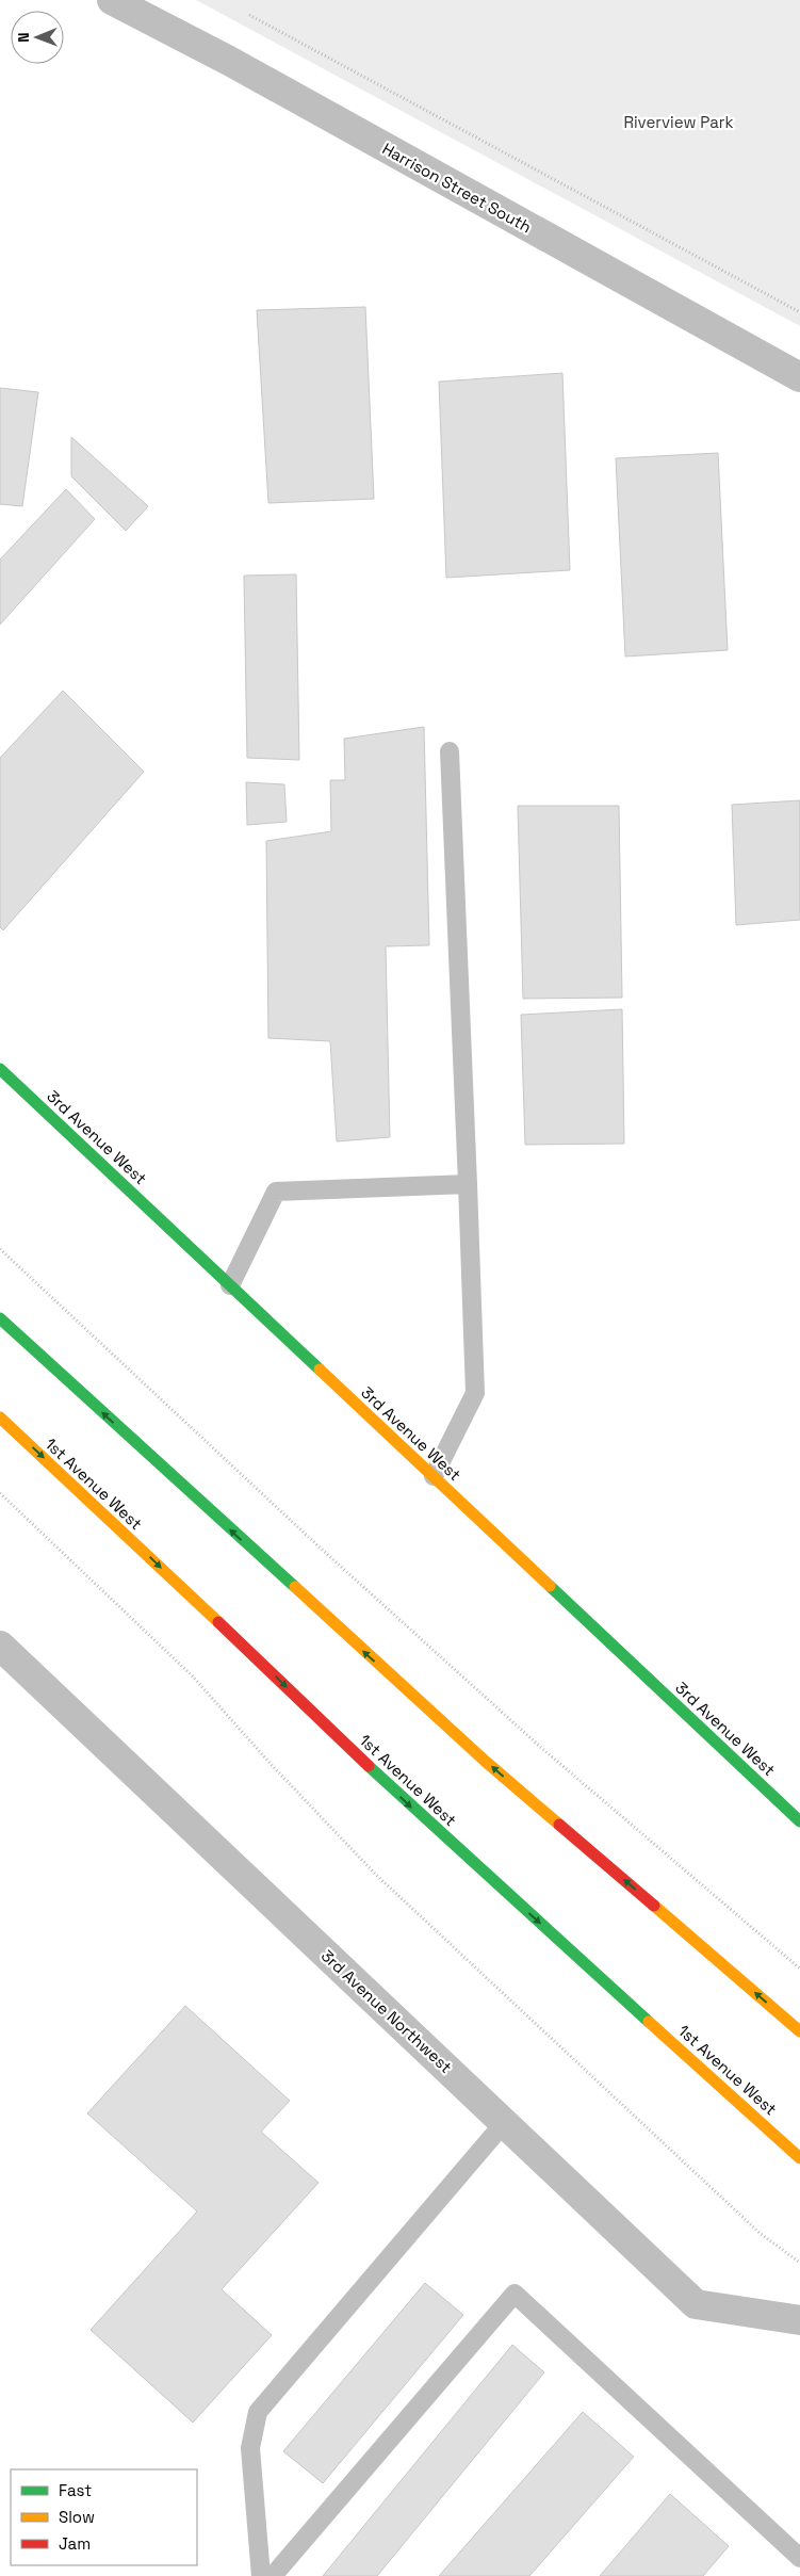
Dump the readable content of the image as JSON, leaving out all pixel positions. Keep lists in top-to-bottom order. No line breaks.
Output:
{"streets":{"main road":["3rd Avenue West","1st Avenue West"],"street":["Harrison Street South","3rd Avenue Northwest"]},"parks":["Riverview Park"],"legend":["Fast","Slow","Jam"],"north":"left"}
